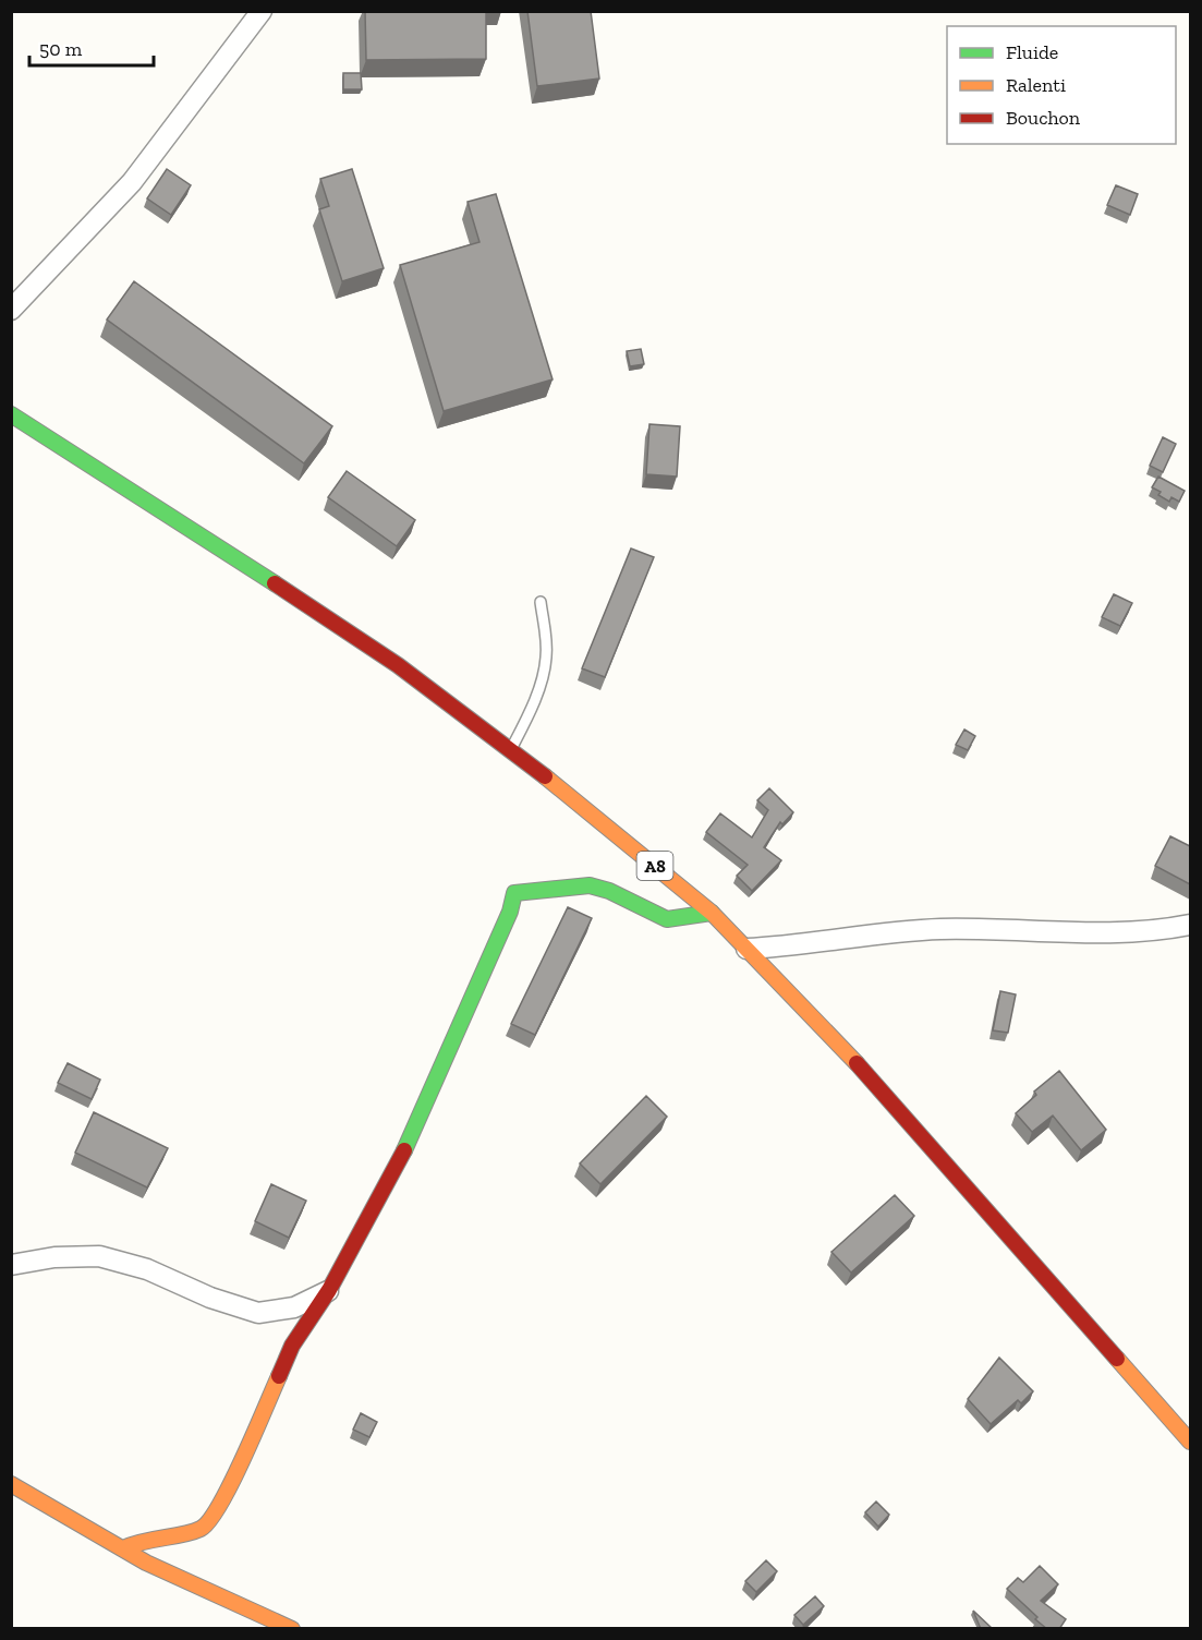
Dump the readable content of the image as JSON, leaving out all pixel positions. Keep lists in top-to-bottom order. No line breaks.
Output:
{"streets":{"main road":["A8"]},"legend":["Fluide","Ralenti","Bouchon"],"scale_bar":"50 m"}
